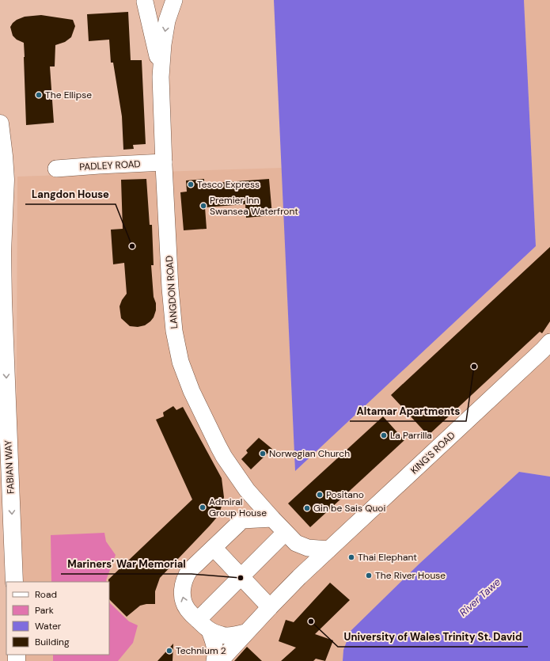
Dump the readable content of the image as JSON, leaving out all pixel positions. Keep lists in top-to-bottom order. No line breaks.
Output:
{"streets":{"highway":["FABIAN WAY"],"street":["PADLEY ROAD","LANGDON ROAD","KING'S ROAD"]},"crossings":[["PADLEY ROAD","LANGDON ROAD"]],"one_way":["FABIAN WAY"],"water":["River Tawe"],"places":["The Ellipse","Tesco Express","Premier Inn Swansea Waterfront","Langdon House","Altamar Apartments","La Parrilla","Norwegian Church","Positano","Admiral Group House","Gin be Sais Quoi","Thai Elephant","The River House","Mariners' War Memorial","University of Wales Trinity St. David","Technium 2"],"legend":["Road","Park","Water","Building"]}
